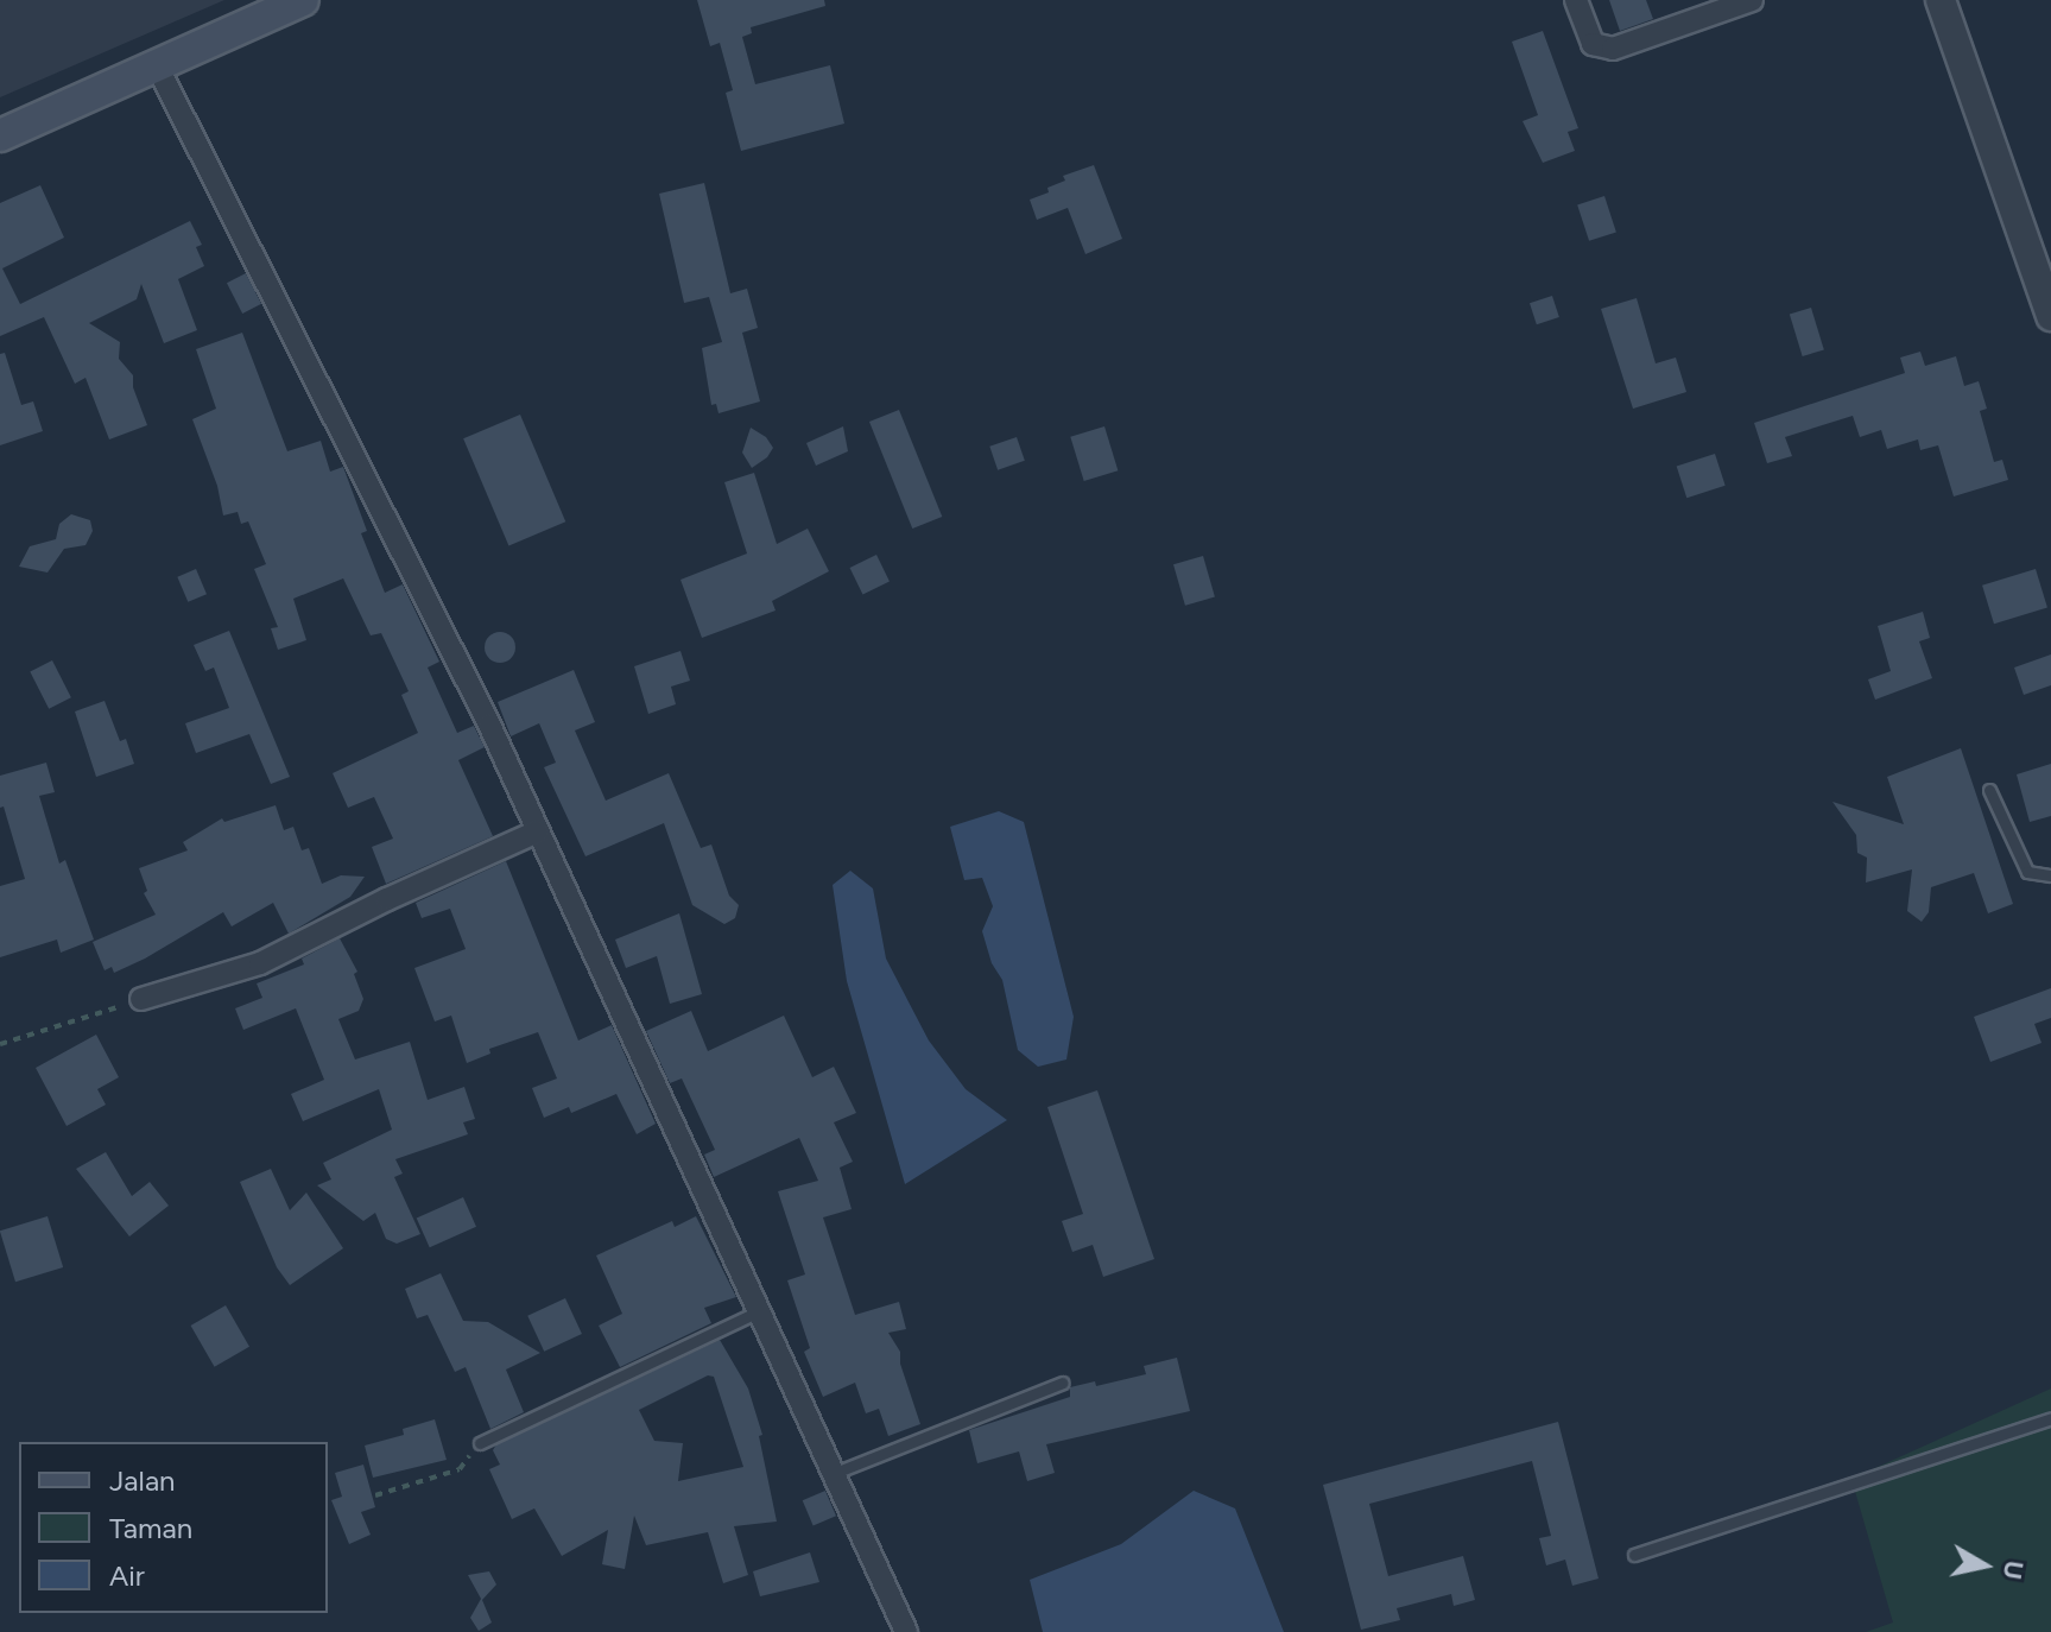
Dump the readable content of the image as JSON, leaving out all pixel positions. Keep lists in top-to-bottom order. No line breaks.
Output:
{"legend":["Jalan","Taman","Air"],"north":"right"}
